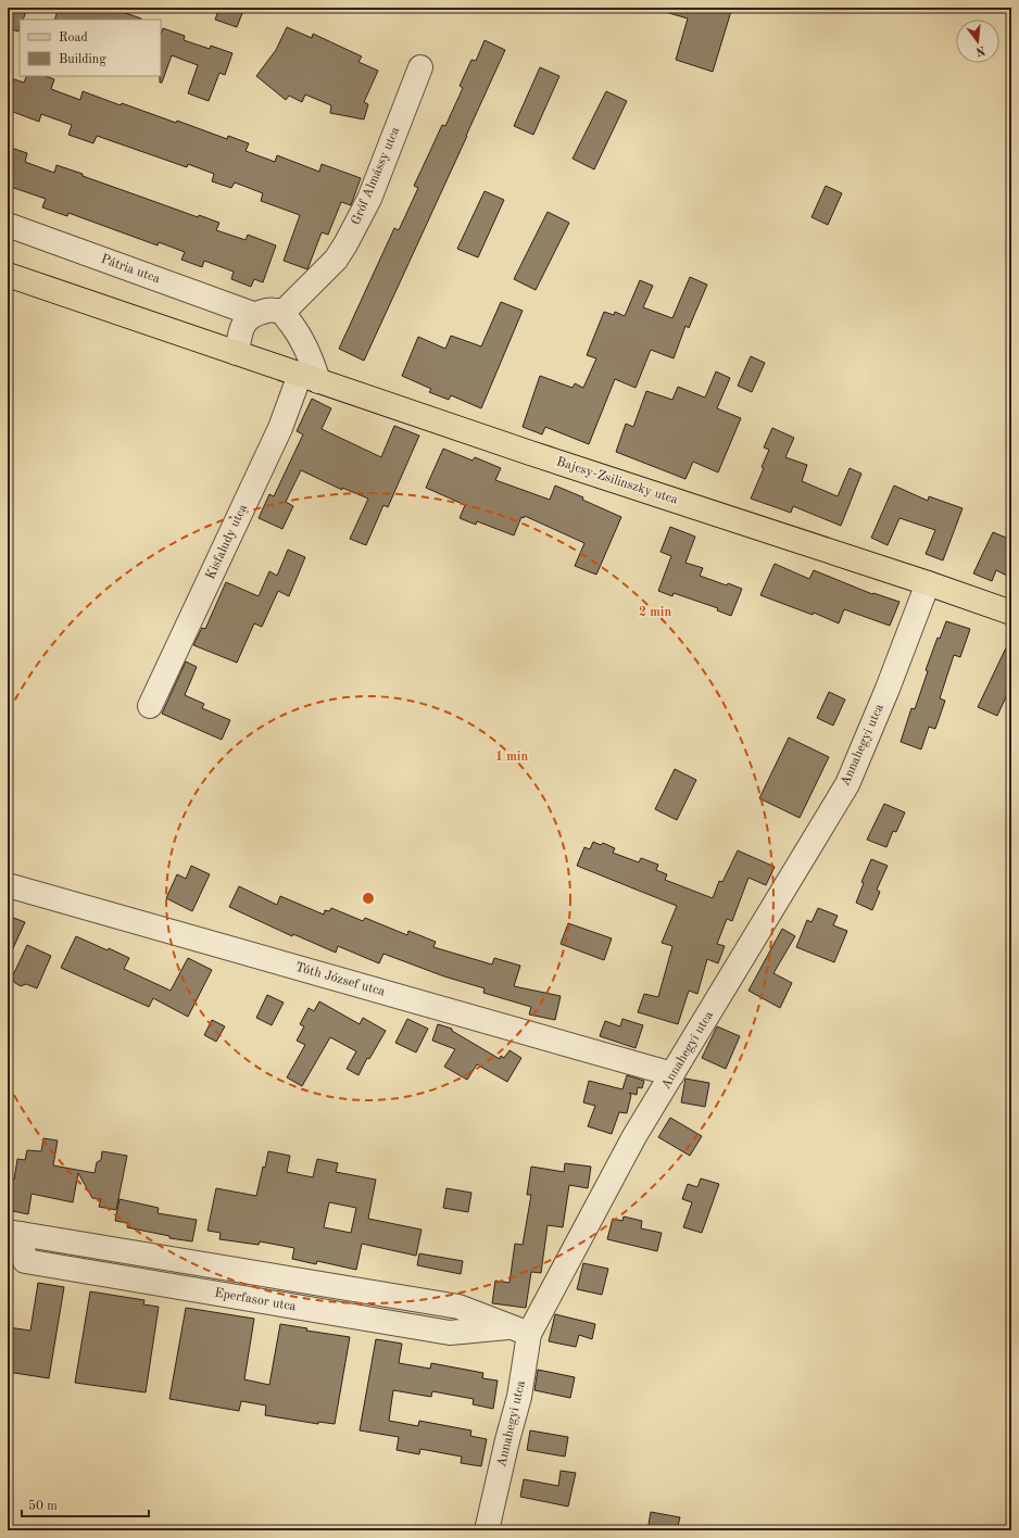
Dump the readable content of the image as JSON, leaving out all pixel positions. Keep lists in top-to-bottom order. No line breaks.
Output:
{"streets":{"main road":["Bajcsy-Zsilinszky utca"],"street":["Gróf Almássy utca","Pátria utca","Kisfaludy utca","Annahegyi utca","Tóth József utca","Eperfasor utca"]},"crossings":[["Bajcsy-Zsilinszky utca","Kisfaludy utca"],["Bajcsy-Zsilinszky utca","Annahegyi utca"],["Annahegyi utca","Tóth József utca"],["Annahegyi utca","Eperfasor utca"]],"legend":["Road","Building"],"scale_bar":"50 m","north":"bottom","rings":["2 min","1 min"]}
